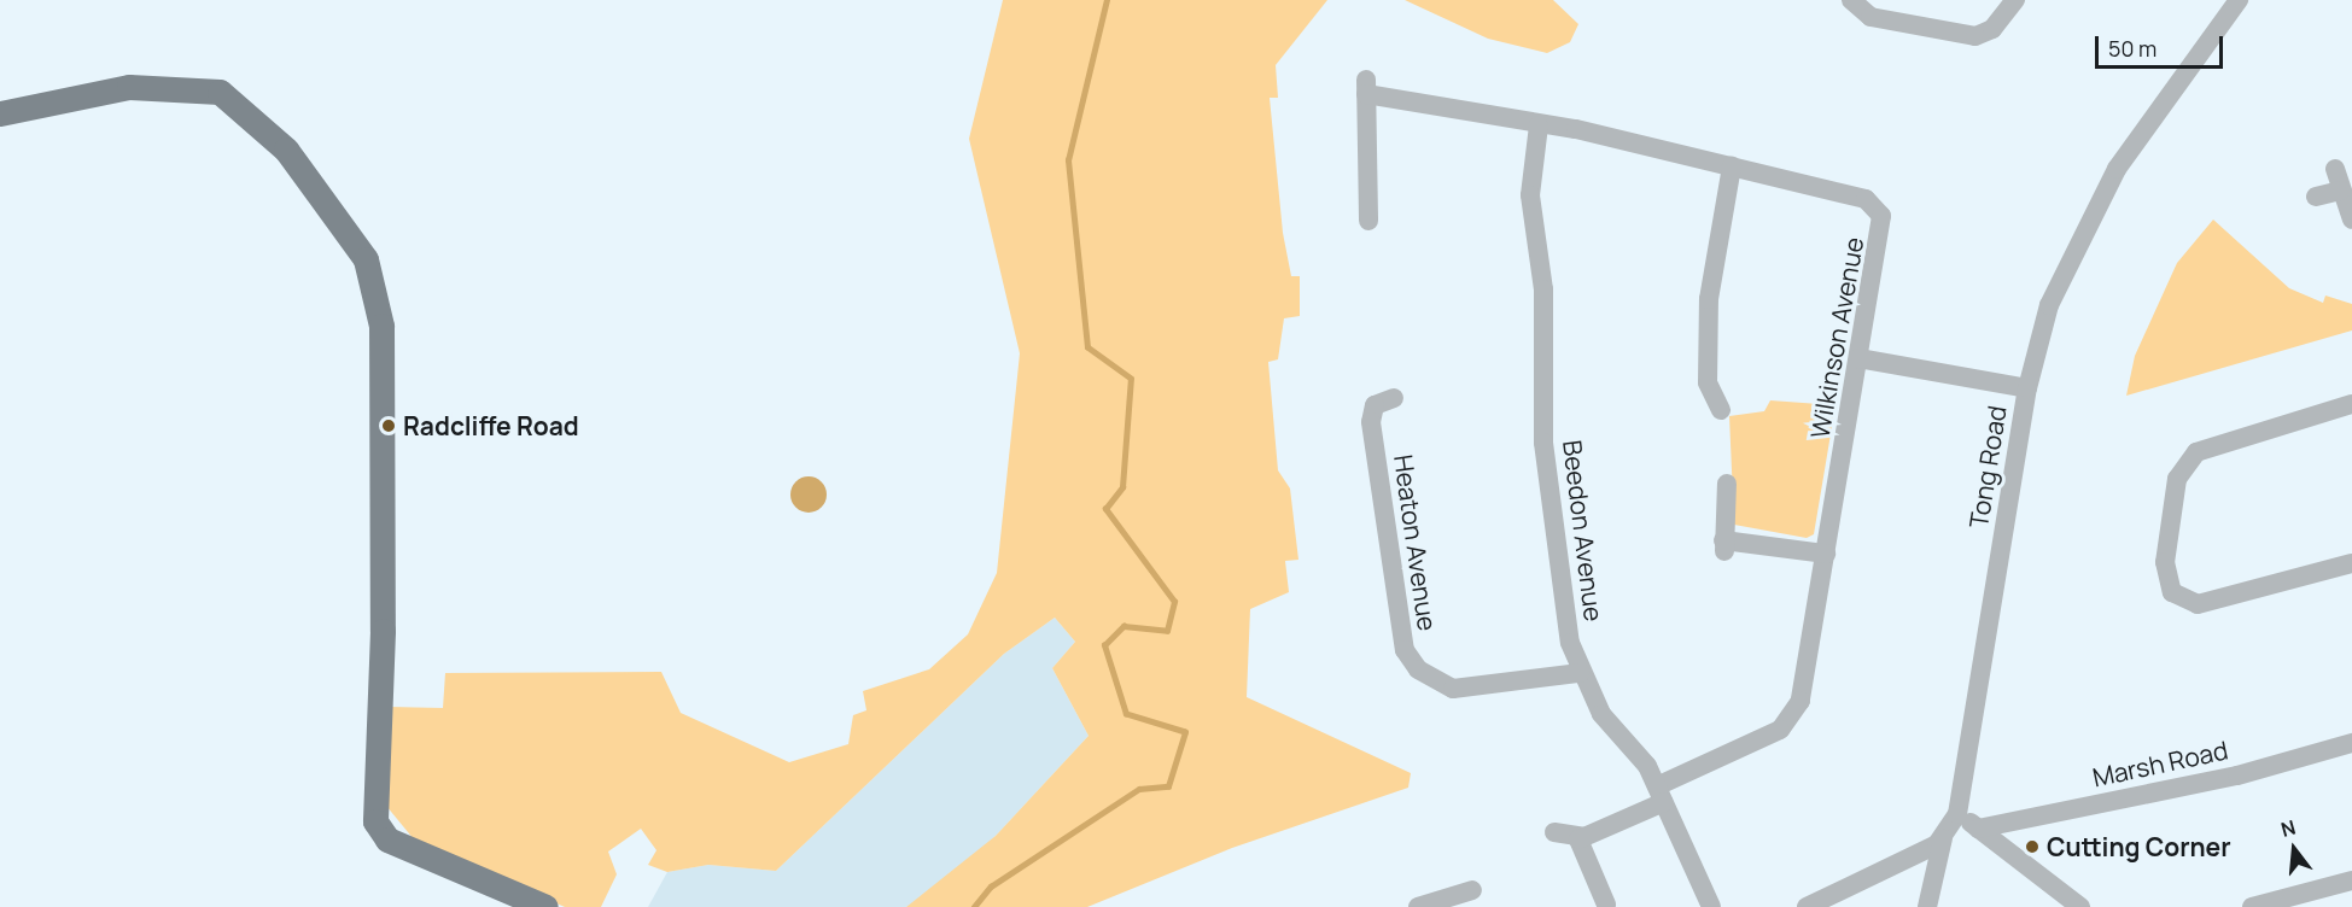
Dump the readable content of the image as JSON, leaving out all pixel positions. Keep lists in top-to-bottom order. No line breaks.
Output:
{"streets":{"street":["Wilkinson Avenue","Tong Road","Beedon Avenue","Heaton Avenue","Marsh Road"]},"crossings":[["Wilkinson Avenue","Beedon Avenue"],["Beedon Avenue","Heaton Avenue"]],"places":["Radcliffe Road","Cutting Corner"],"scale_bar":"50 m","north":"top"}
